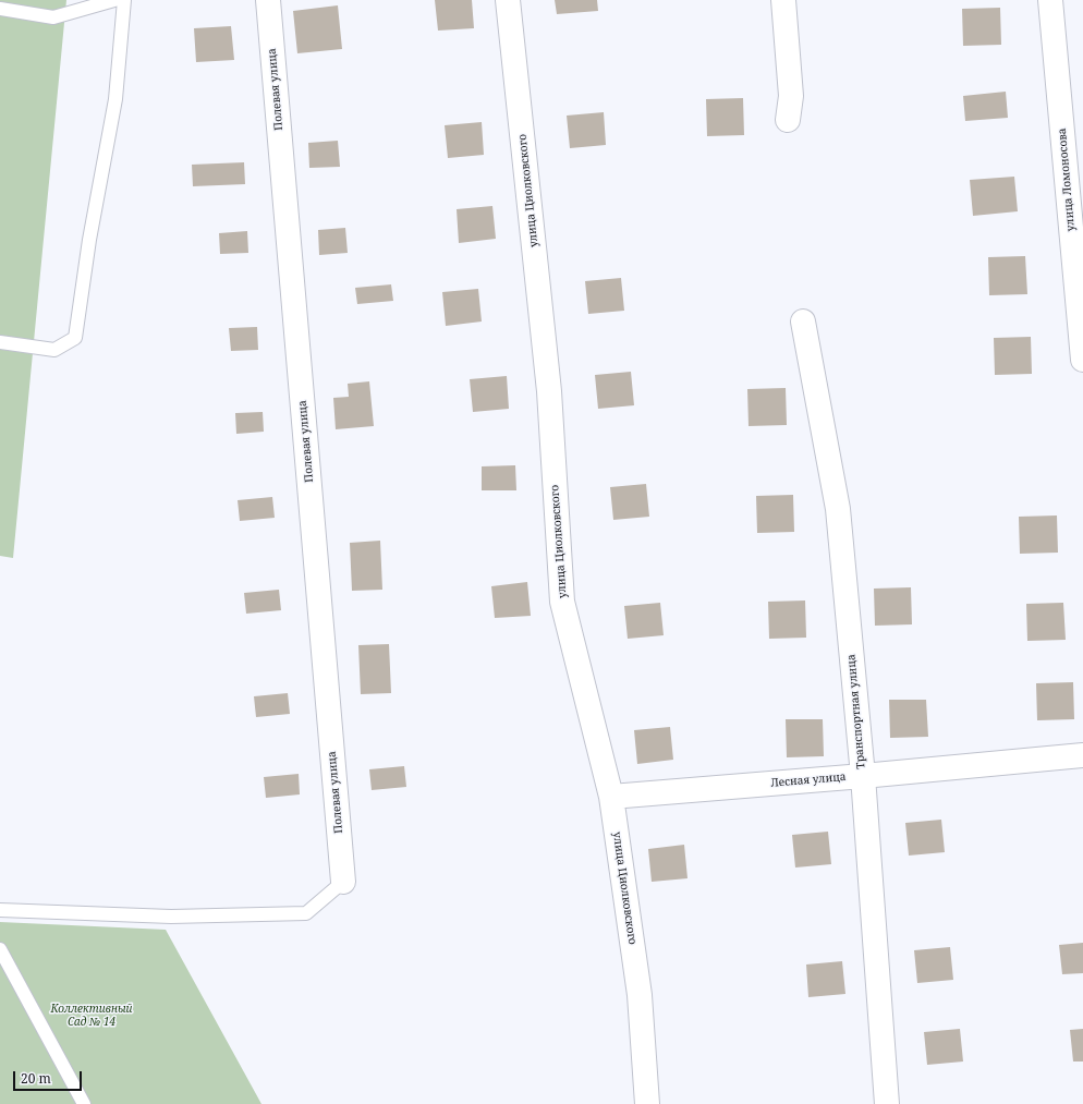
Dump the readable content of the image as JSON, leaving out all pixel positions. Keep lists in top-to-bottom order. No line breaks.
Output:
{"streets":{"street":["Полевая улица","улица Ломоносова","улица Циолковского","Транспортная улица","Лесная улица"]},"crossings":[["улица Циолковского","Лесная улица"],["Транспортная улица","Лесная улица"]],"parks":["Коллективный Сад № 14"],"scale_bar":"20 m"}
